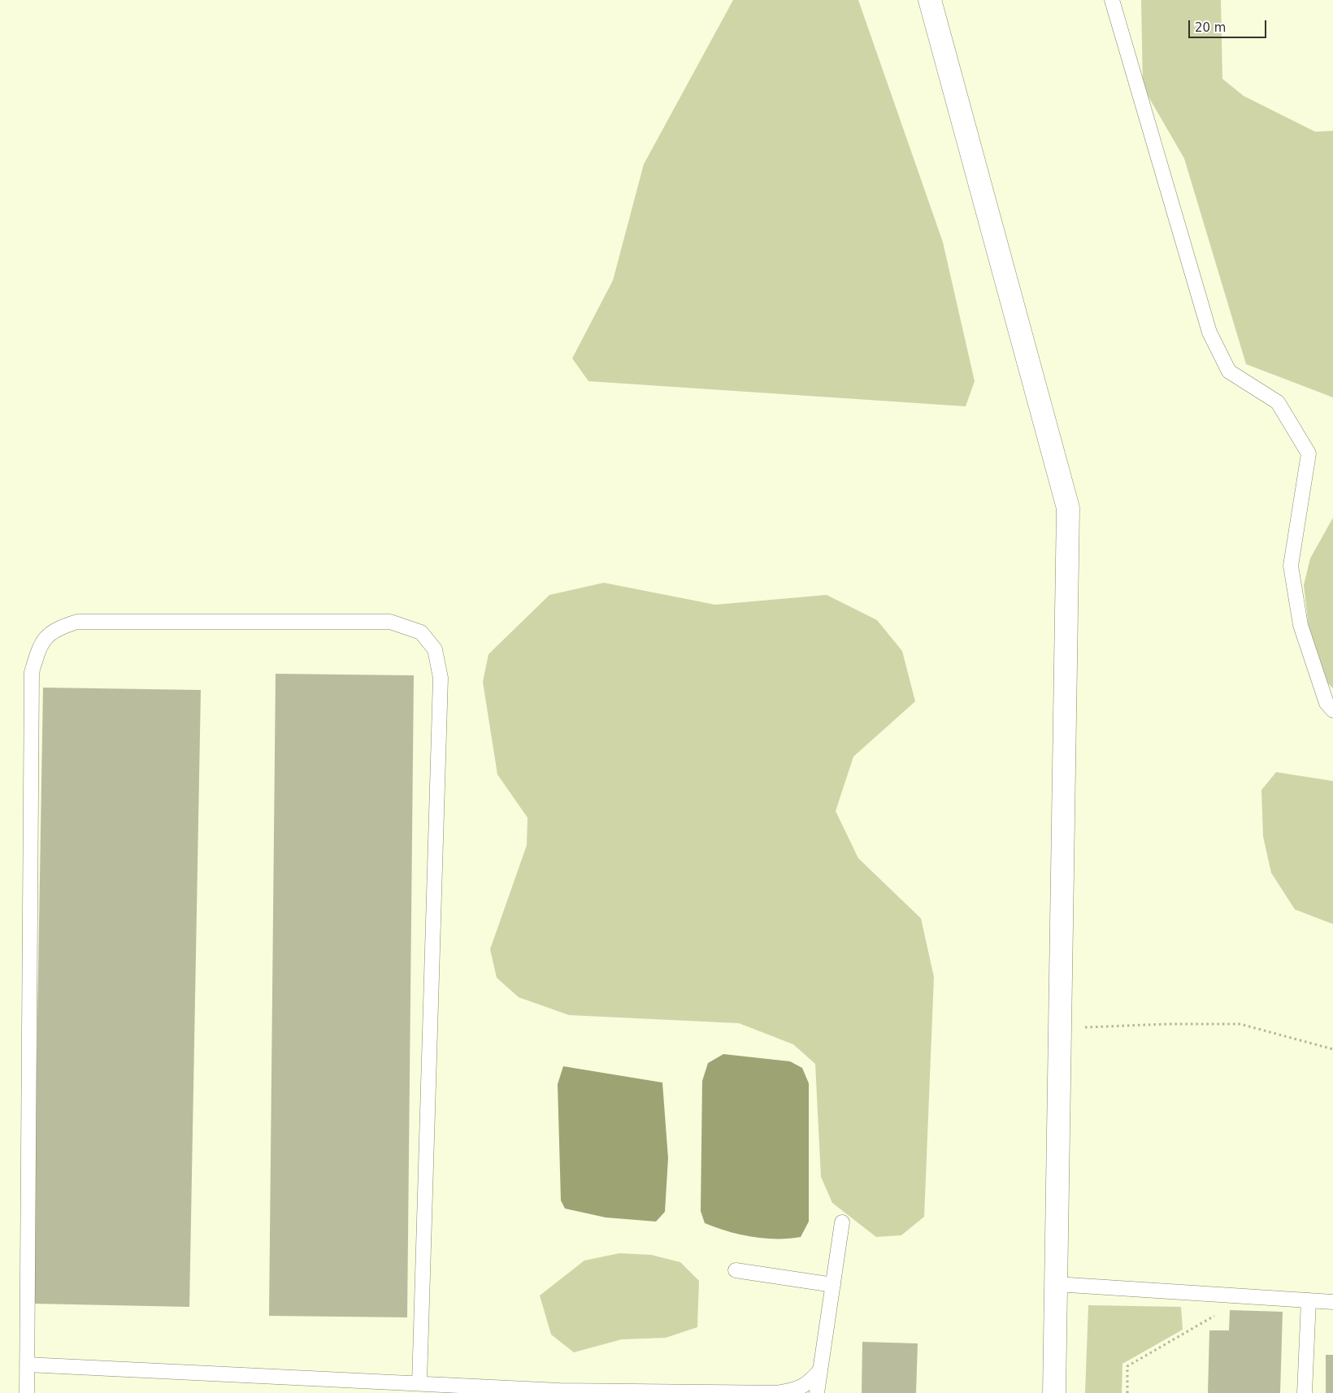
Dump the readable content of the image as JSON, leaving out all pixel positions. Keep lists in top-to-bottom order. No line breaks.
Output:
{"scale_bar":"20 m"}
